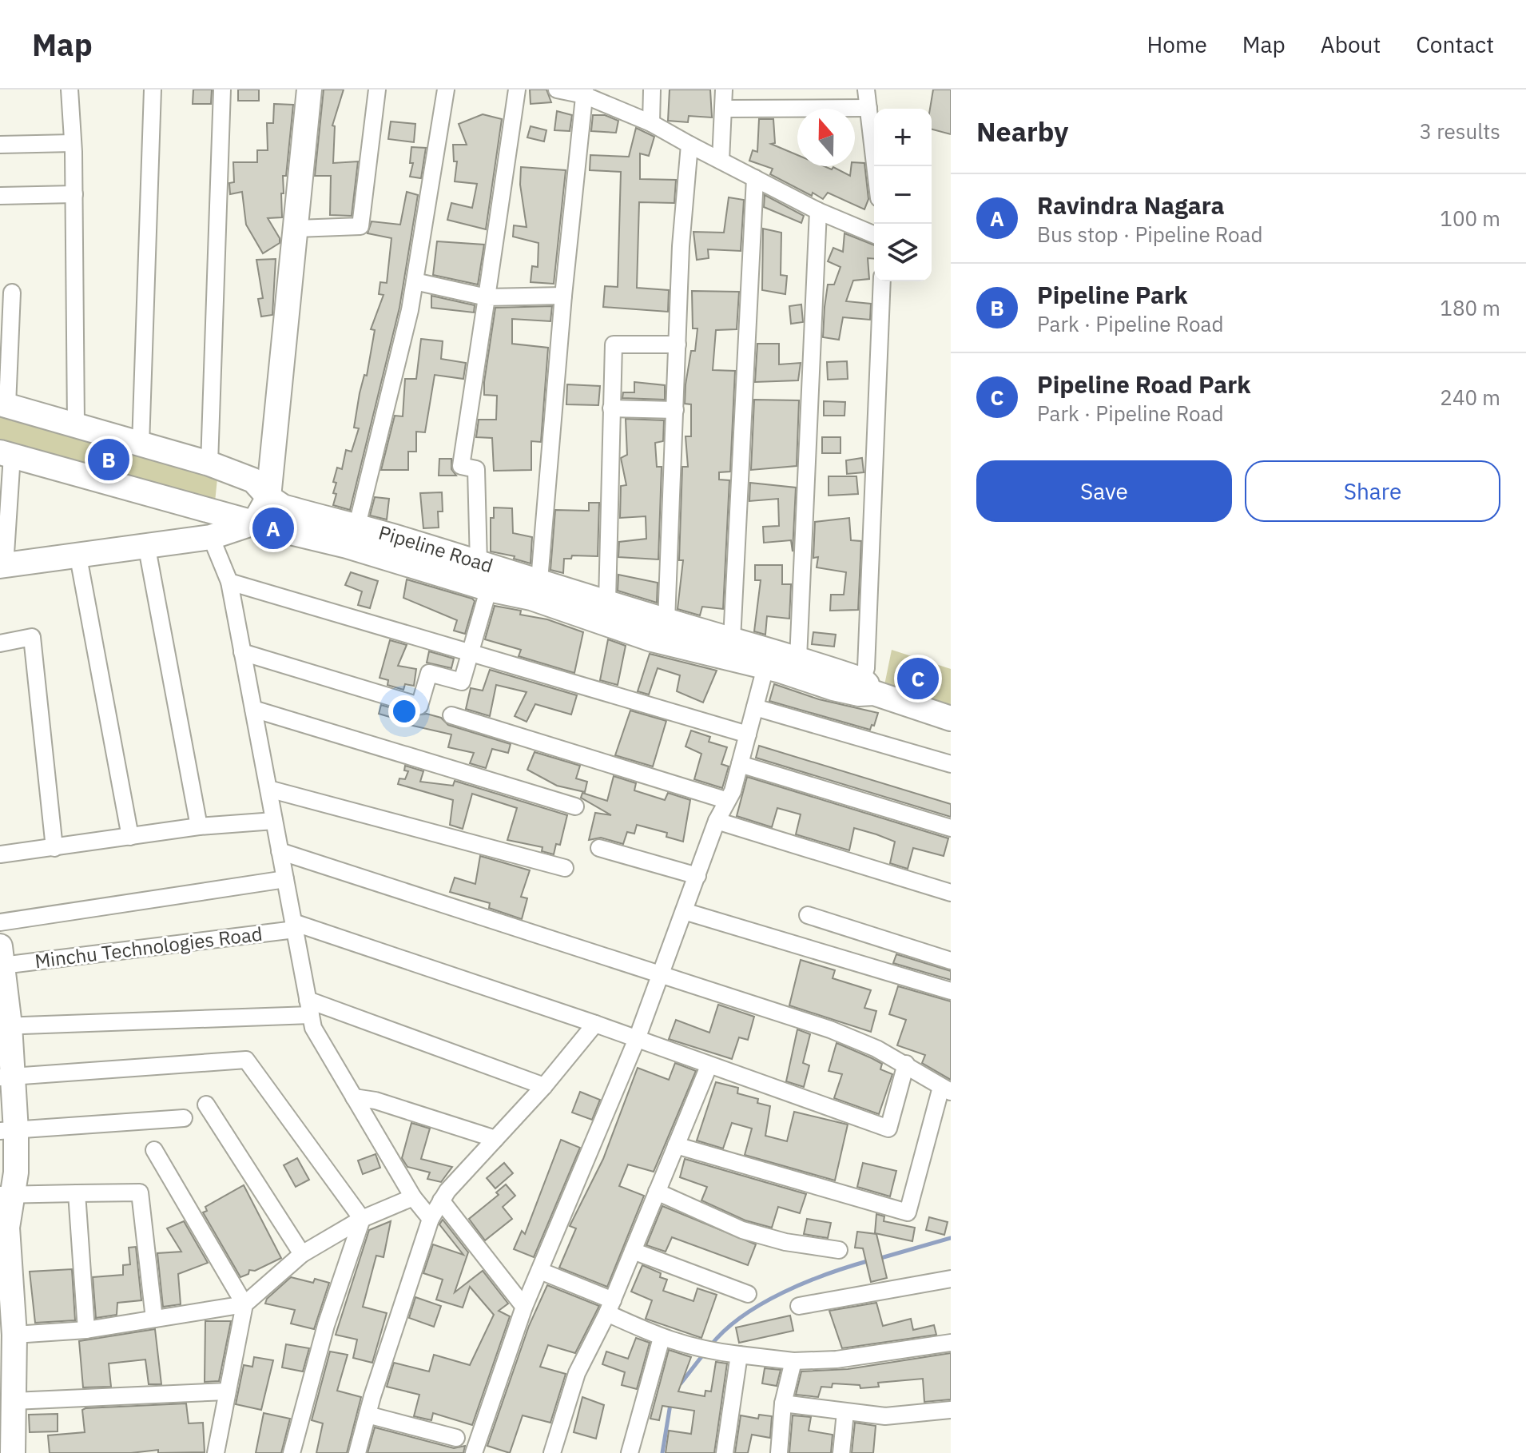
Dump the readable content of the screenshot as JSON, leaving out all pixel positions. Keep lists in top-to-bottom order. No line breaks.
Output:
{"streets":{"main road":["Pipeline Road"],"street":["Minchu Technologies Road"]},"north":"top","page":{"header":"Map","nav":["Home","Map","About","Contact"],"heading":["Nearby","3 results"],"map_buttons":["+","−"],"list":[{"mark":"A","name":"Ravindra Nagara","note":"Bus stop · Pipeline Road","value":"100 m"},{"mark":"B","name":"Pipeline Park","note":"Park · Pipeline Road","value":"180 m"},{"mark":"C","name":"Pipeline Road Park","note":"Park · Pipeline Road","value":"240 m"}],"pins":["B","A","C"],"buttons":["Save","Share"]}}
